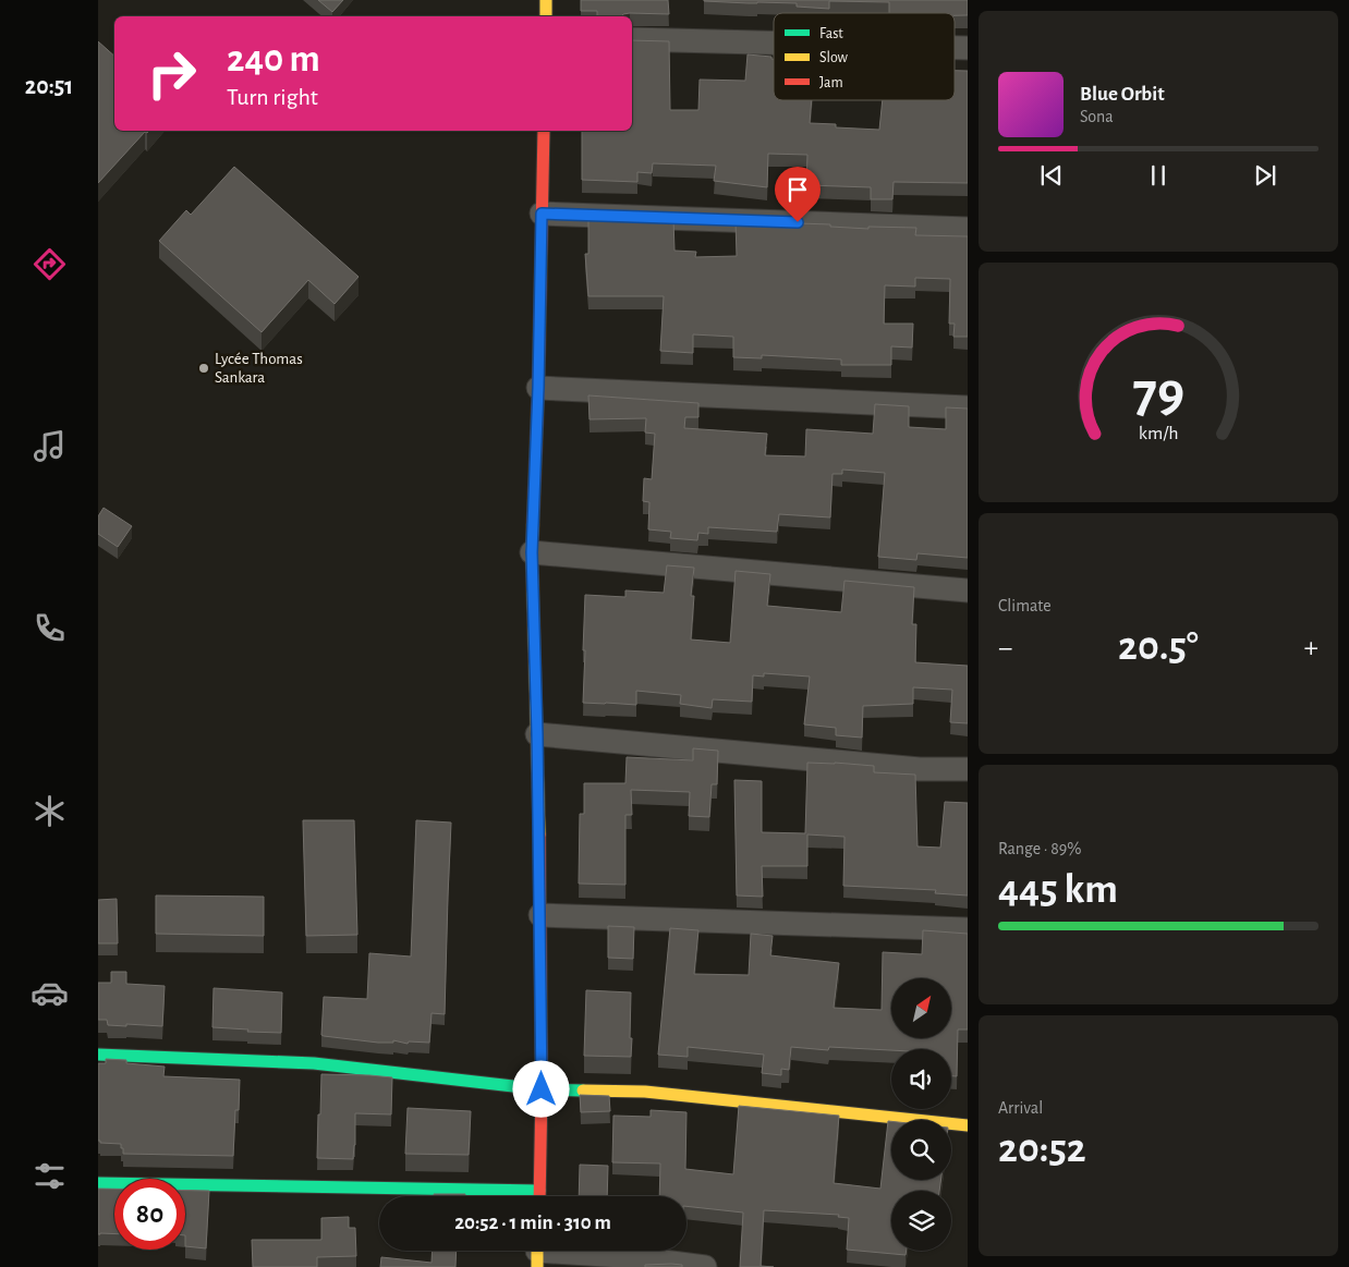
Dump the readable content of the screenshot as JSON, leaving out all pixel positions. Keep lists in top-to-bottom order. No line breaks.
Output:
{"places":["Lycée Thomas Sankara"],"legend":["Fast","Slow","Jam"],"north":"top right","page":{"tabs":"20:51","turn":["240 m","Turn right"],"song":["Blue Orbit","Sona"],"tile":["Climate",["Range · 89%","445 km"],["Arrival","20:52"]],"heat":["−","20.5°","+"],"limit":"80","trip":"20:52 · 1 min · 310 m","gauge":["79","km/h"]}}
